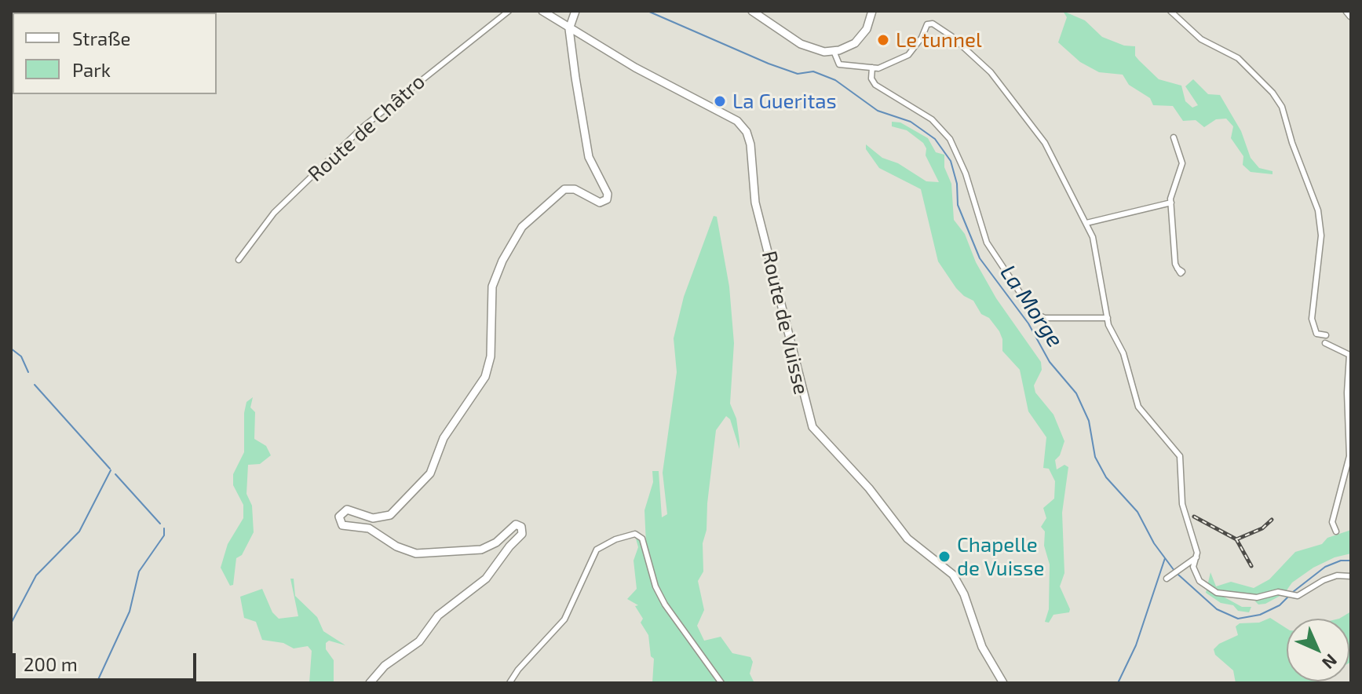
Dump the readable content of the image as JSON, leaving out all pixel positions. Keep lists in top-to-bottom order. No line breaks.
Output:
{"streets":{"street":["Route de Châtro","Route de Vuisse"]},"water":["La Morge"],"places":["Le tunnel","La Gueritas","Chapelle de Vuisse"],"legend":["Straße","Park"],"scale_bar":"200 m","north":"bottom right"}
